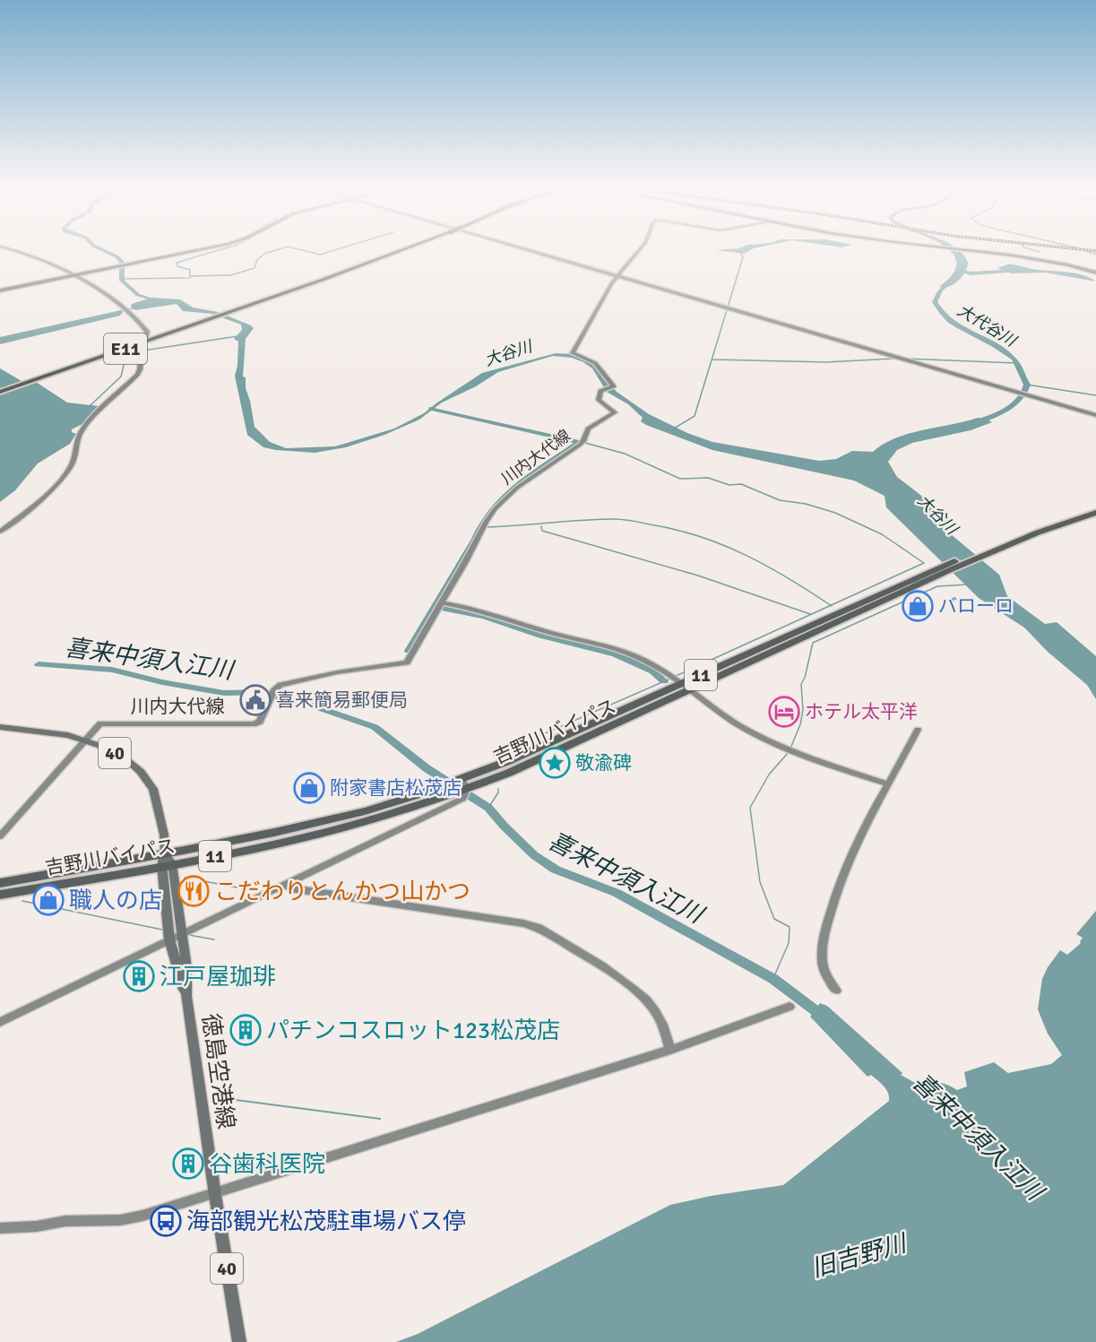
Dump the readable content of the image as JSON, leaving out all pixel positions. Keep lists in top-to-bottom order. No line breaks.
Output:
{"streets":{"highway":["E11","11","吉野川バイパス"],"main road":["川内大代線","40","徳島空港線"]},"crossings":[["川内大代線","徳島空港線"],["吉野川バイパス","徳島空港線"]],"water":["大代谷川","大谷川","喜来中須入江川","旧吉野川"],"places":{"shop":["バローロ","附家書店松茂店","職人の店"],"public building":["喜来簡易郵便局"],"hotel":["ホテル太平洋"],"place":["敬渝碑"],"restaurant":["こだわりとんかつ山かつ"],"building":["江戸屋珈琲","パチンコスロット123松茂店","谷歯科医院"],"bus stop":["海部観光松茂駐車場バス停"]}}
